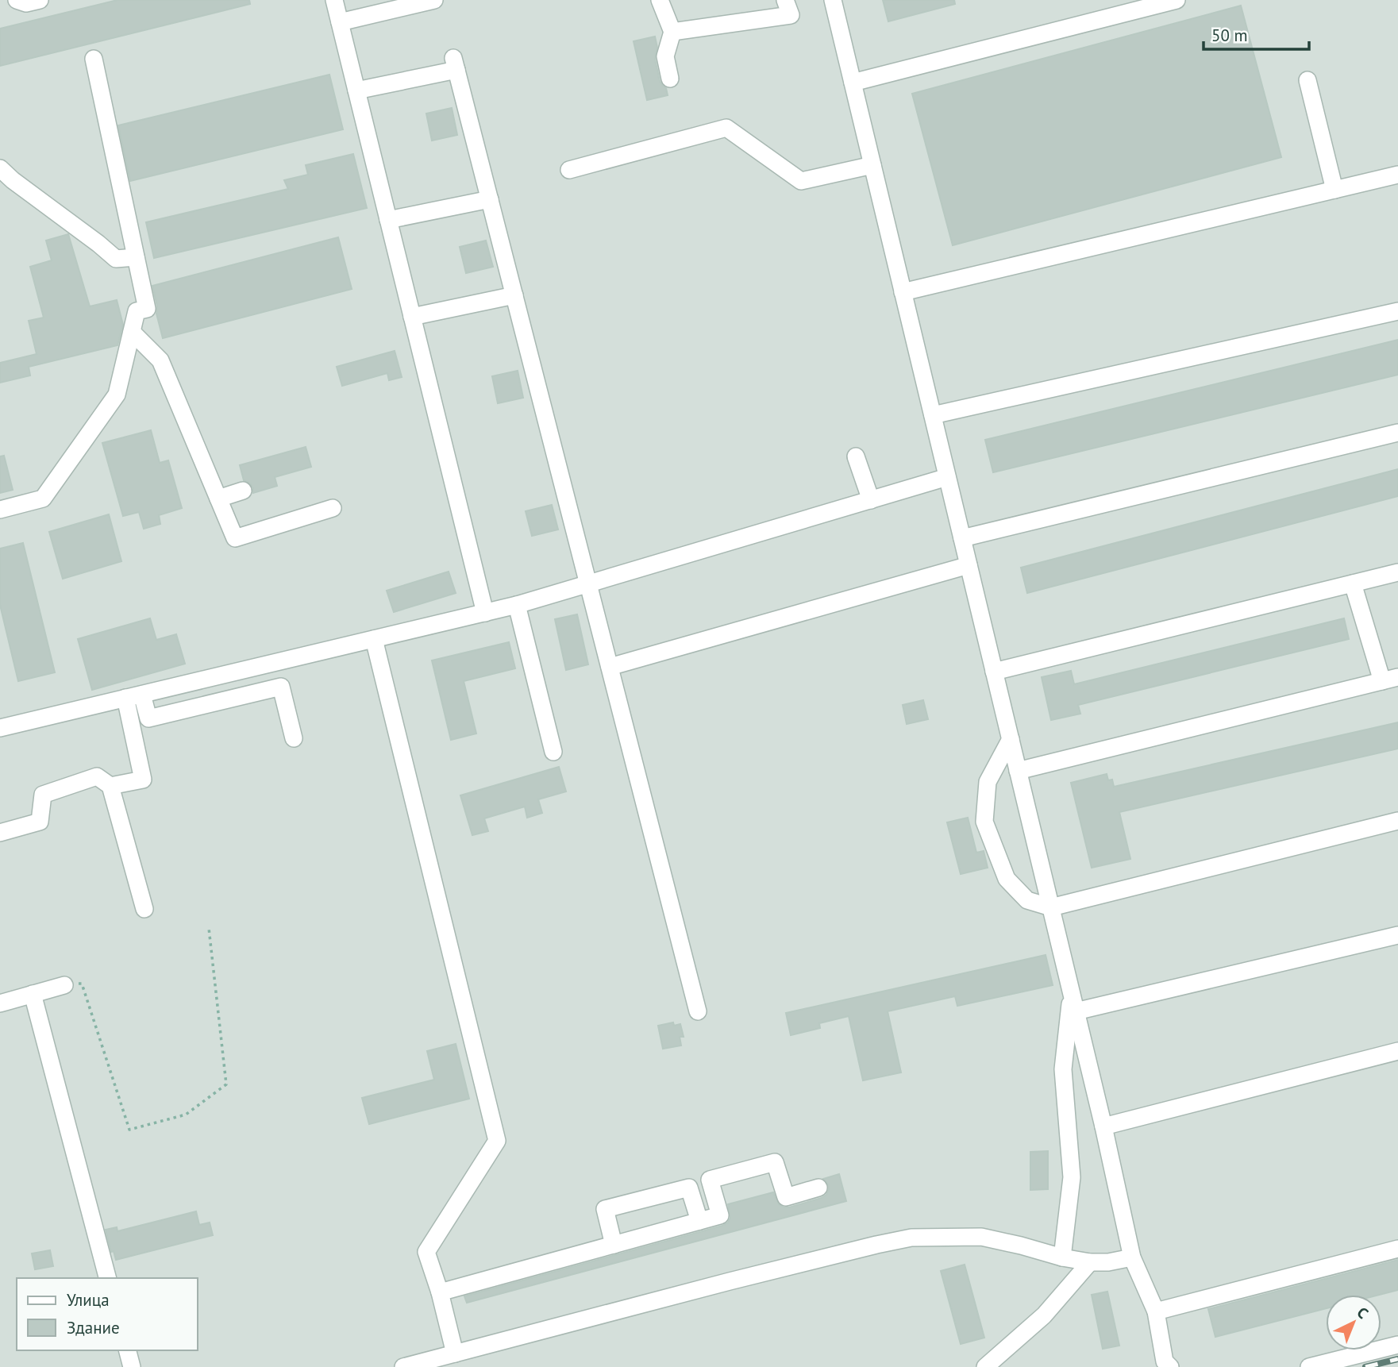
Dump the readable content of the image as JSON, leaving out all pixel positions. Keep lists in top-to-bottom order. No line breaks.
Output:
{"legend":["Улица","Здание"],"scale_bar":"50 m","north":"top right"}
